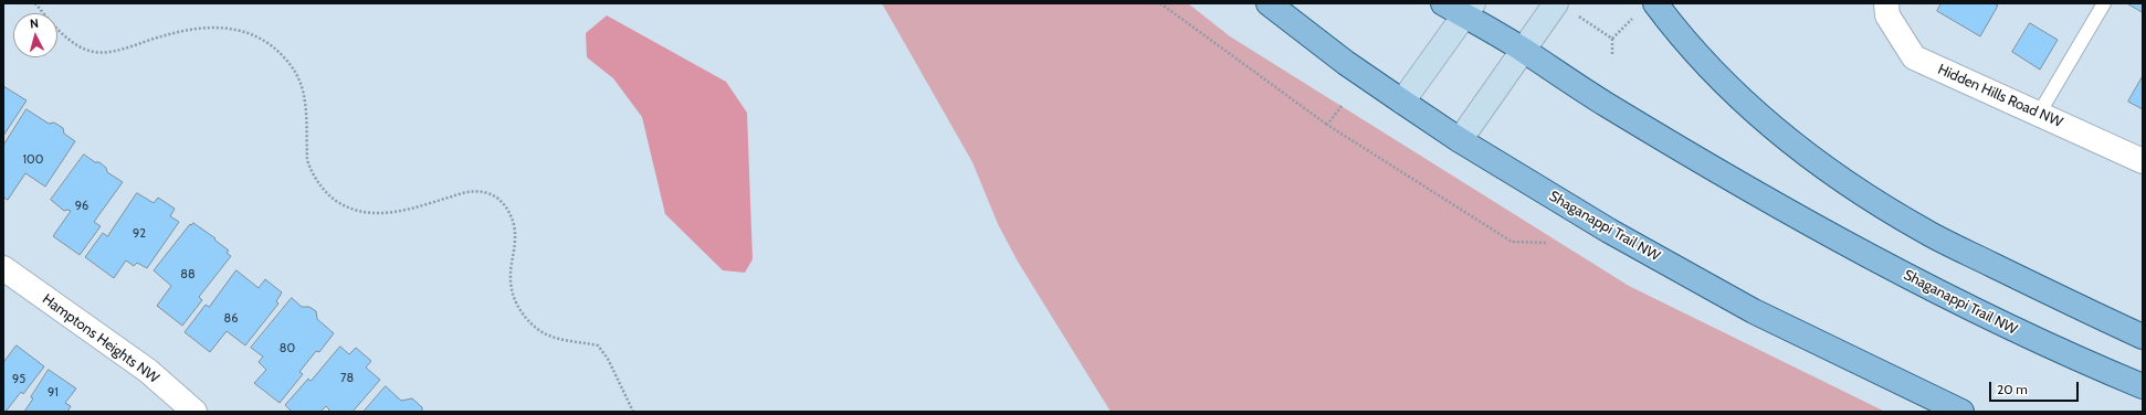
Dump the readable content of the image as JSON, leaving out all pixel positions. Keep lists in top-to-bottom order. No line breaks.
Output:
{"streets":{"main road":["Shaganappi Trail NW"],"street":["Hidden Hills Road NW","Hamptons Heights NW"]},"house_numbers":["100","96","92","88","86","80","78","95","91"],"scale_bar":"20 m","north":"top"}
